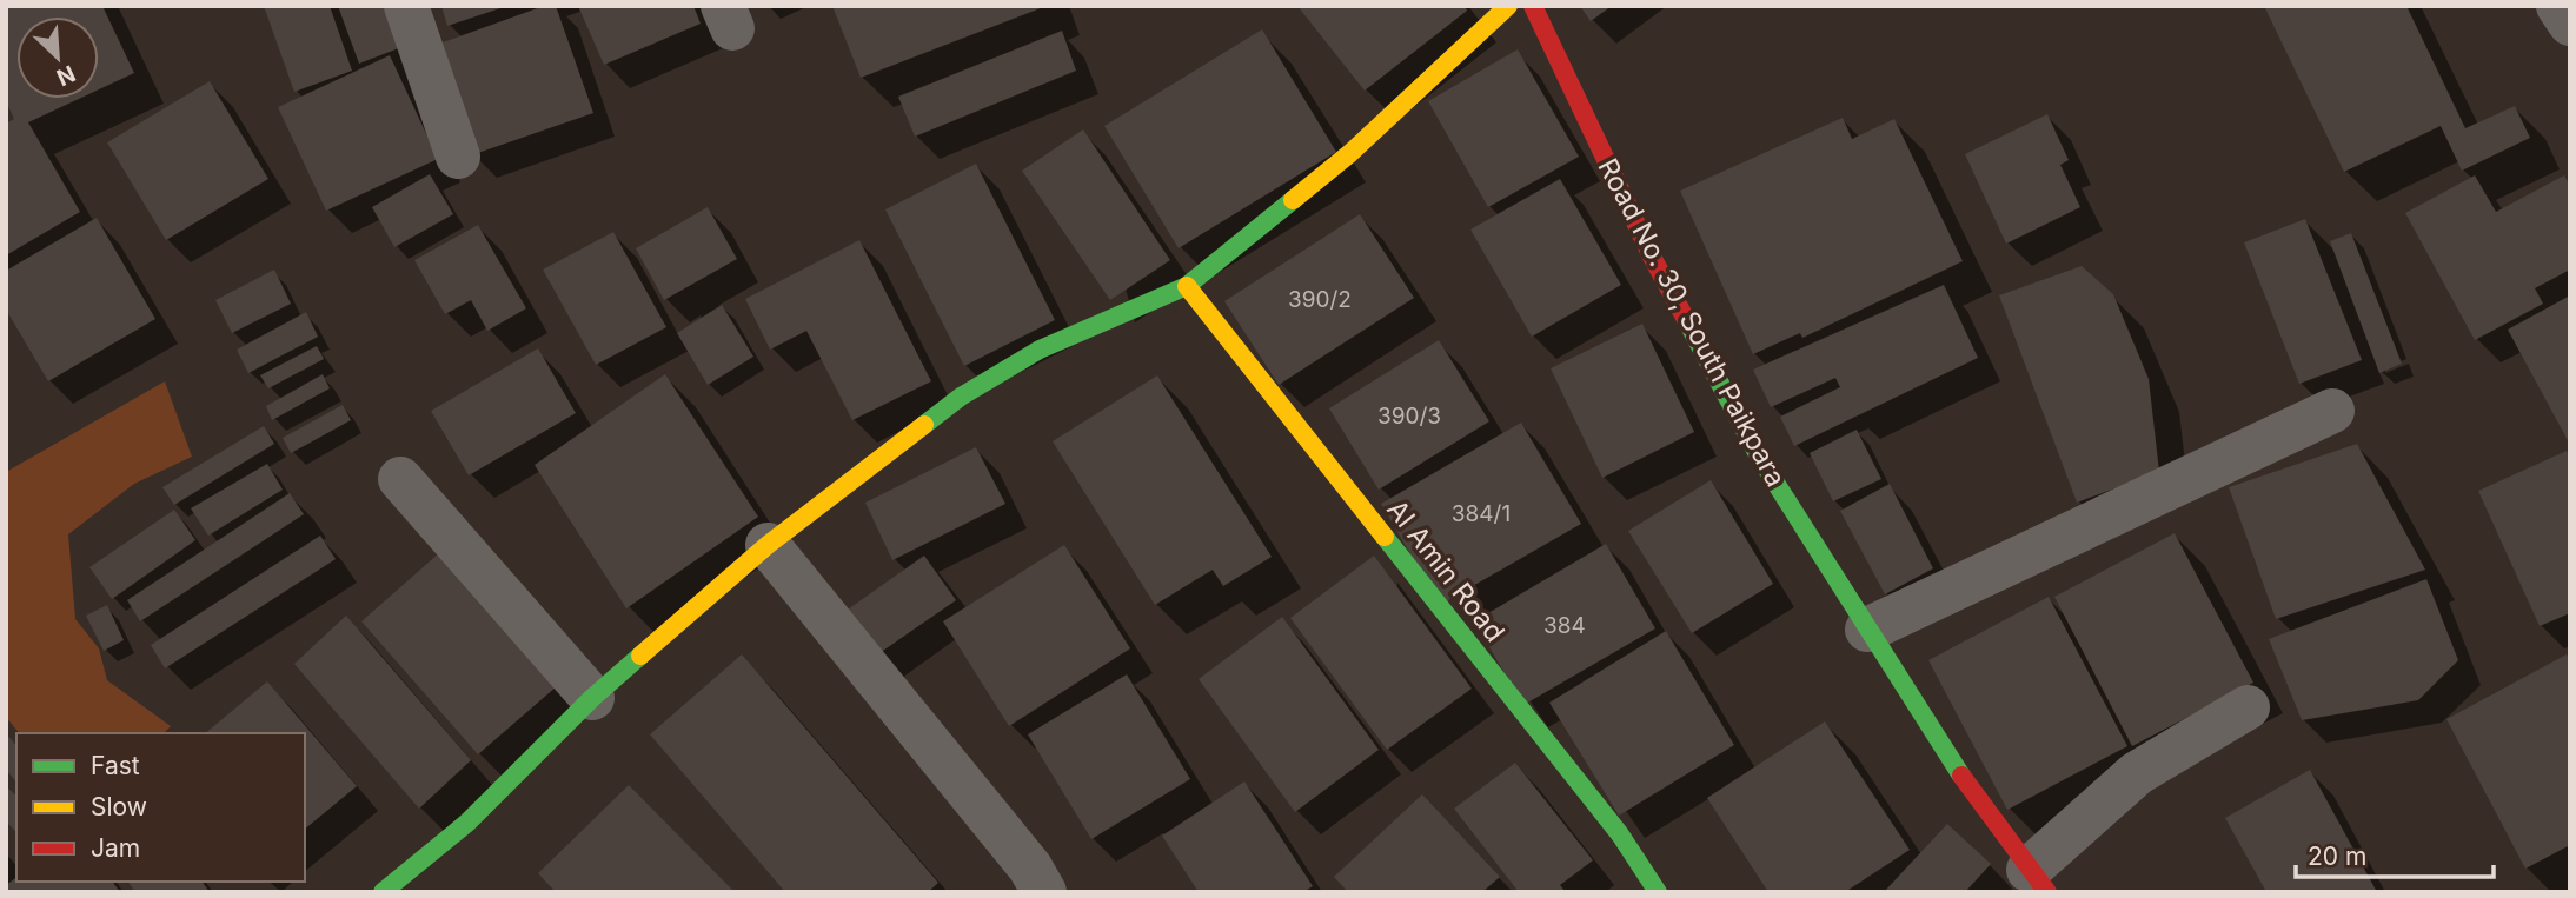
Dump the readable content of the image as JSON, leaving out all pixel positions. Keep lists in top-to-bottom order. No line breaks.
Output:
{"streets":{"street":["Road No. 30, South Paikpara","Al Amin Road"]},"house_numbers":["390/2","390/3","384/1","384"],"legend":["Fast","Slow","Jam"],"scale_bar":"20 m","north":"bottom right"}
